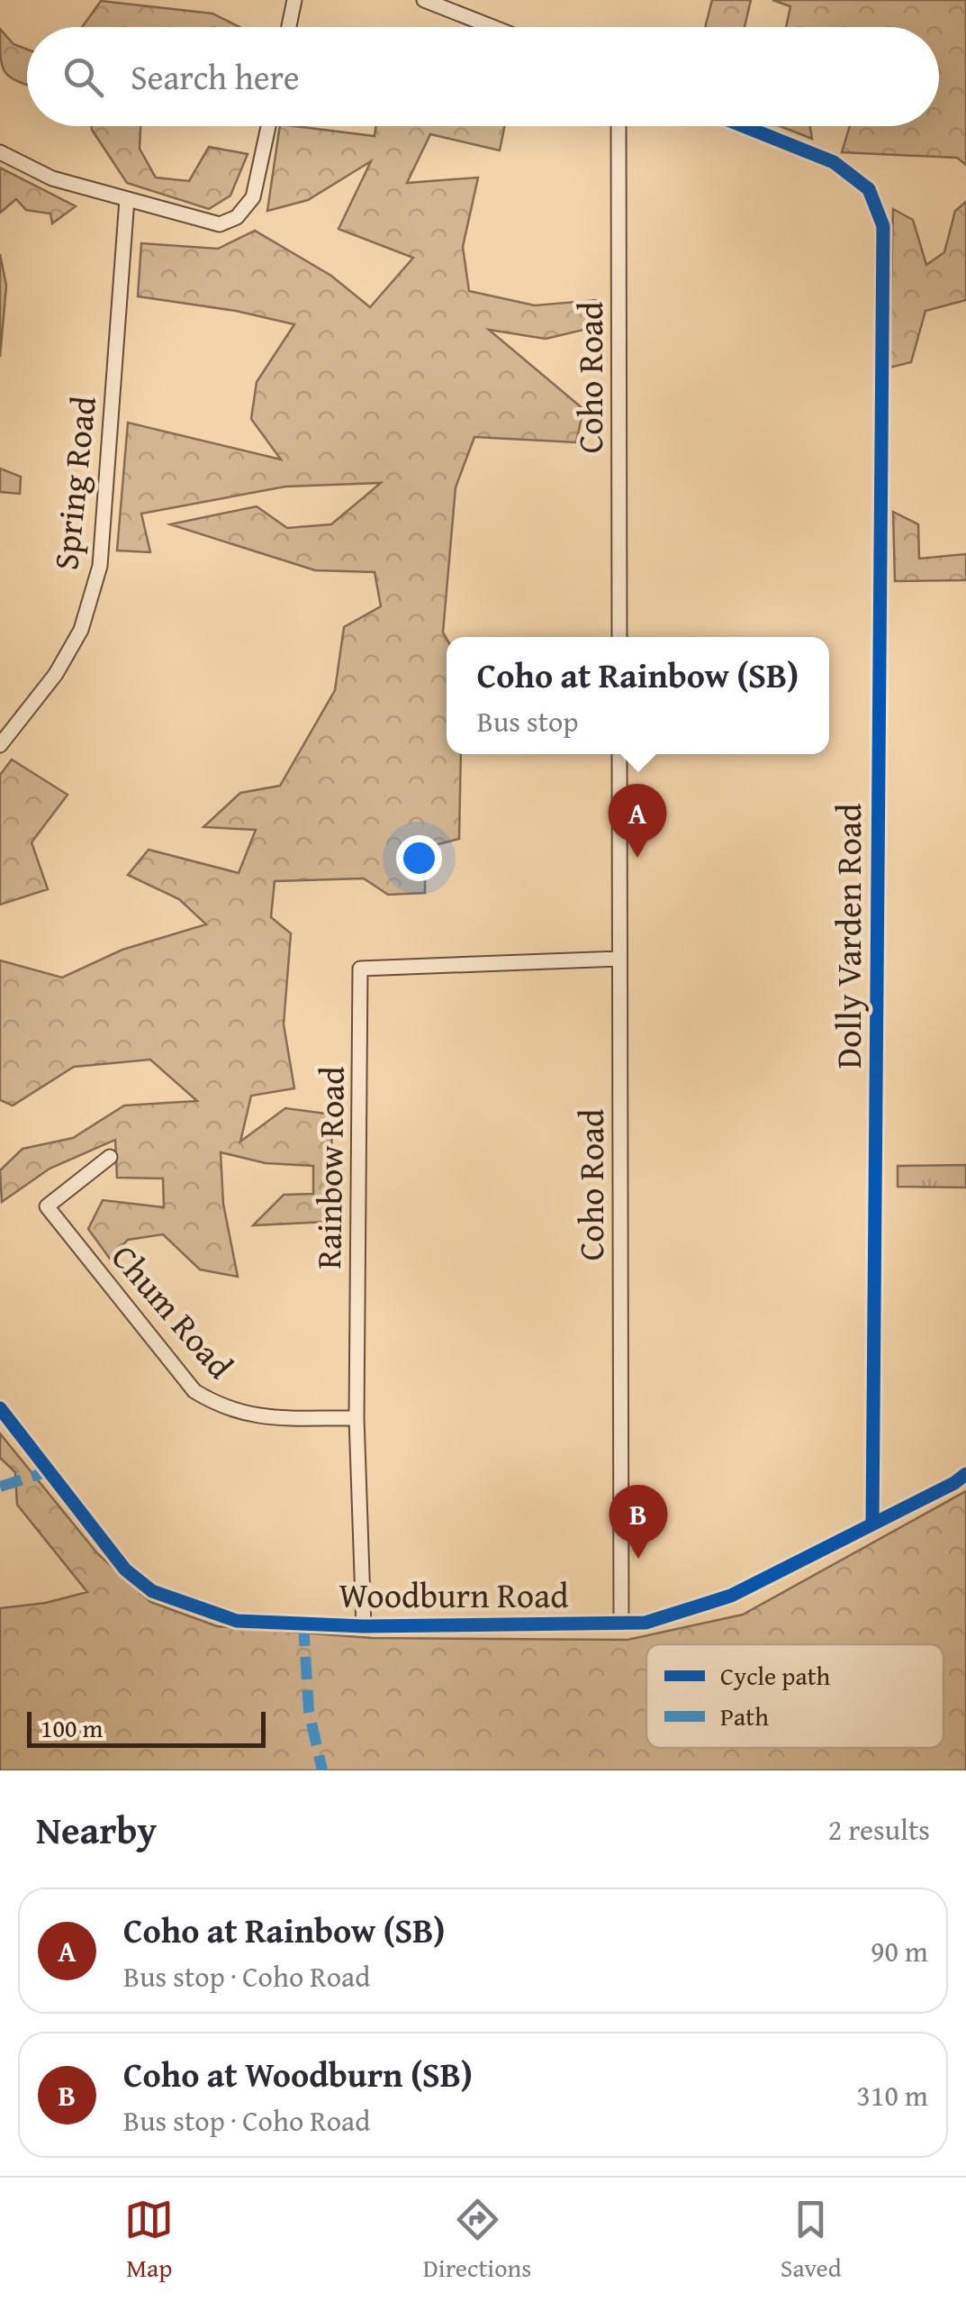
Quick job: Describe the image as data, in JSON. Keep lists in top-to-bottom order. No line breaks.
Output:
{"streets":{"street":["Coho Road","Spring Road","Dolly Varden Road","Rainbow Road","Chum Road","Woodburn Road"]},"crossings":[["Coho Road","Rainbow Road"],["Coho Road","Woodburn Road"],["Dolly Varden Road","Woodburn Road"],["Rainbow Road","Chum Road"],["Rainbow Road","Woodburn Road"]],"legend":["Cycle path","Path"],"scale_bar":"100 m","page":{"search":"Search here","popup":["Coho at Rainbow (SB)","Bus stop"],"pins":["A","B"],"scale":"100 m","heading":["Nearby","2 results"],"list":[{"mark":"A","name":"Coho at Rainbow (SB)","note":"Bus stop · Coho Road","value":"90 m"},{"mark":"B","name":"Coho at Woodburn (SB)","note":"Bus stop · Coho Road","value":"310 m"}],"nav":["Map","Directions","Saved"]}}
